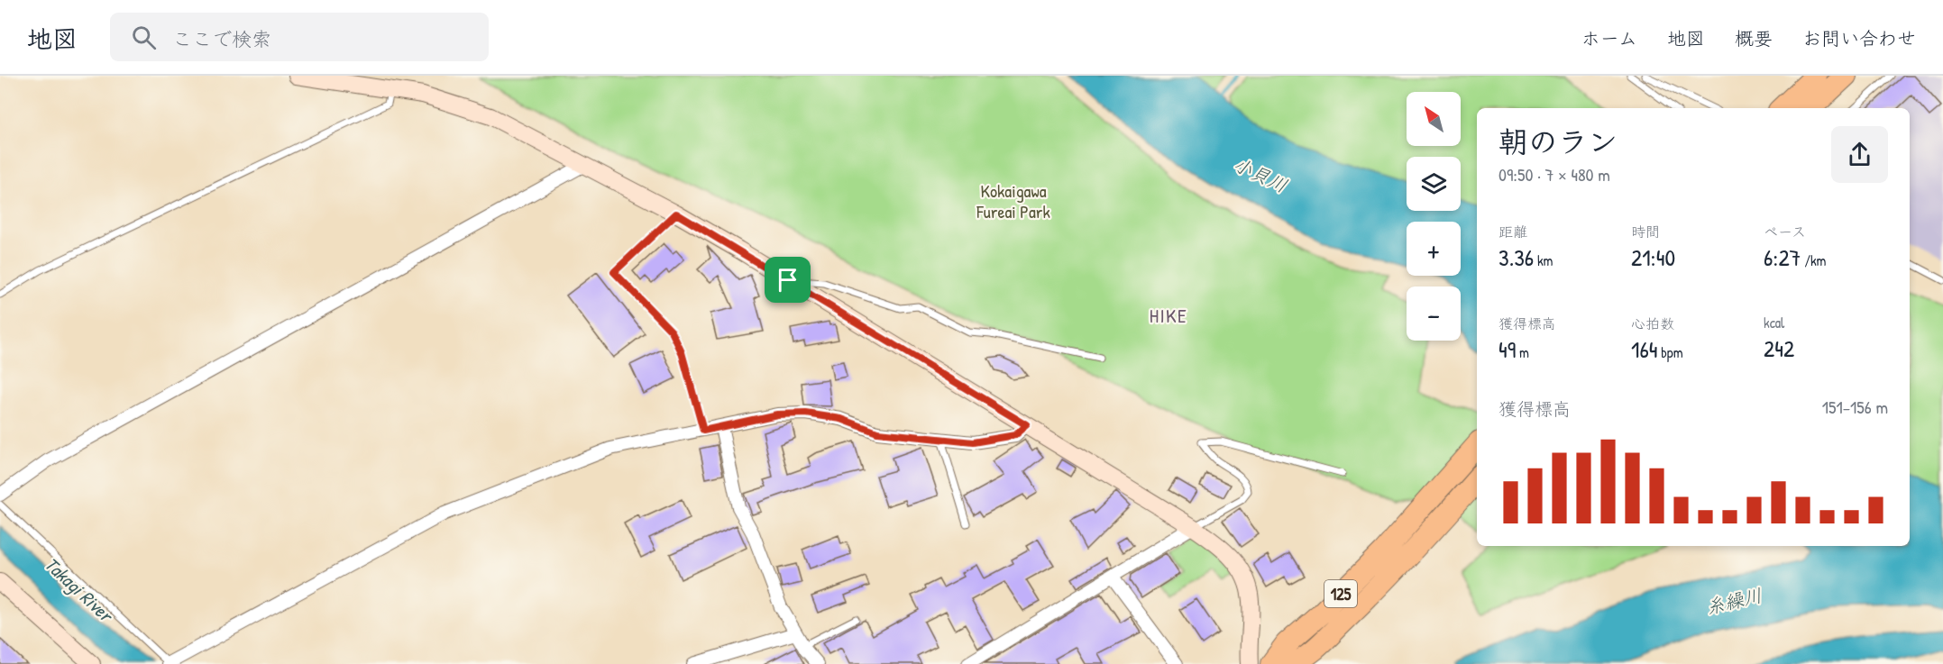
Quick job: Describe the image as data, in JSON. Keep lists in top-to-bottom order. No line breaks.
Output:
{"streets":{"highway":["125"]},"districts":["HIKE"],"water":["小貝川","Takagi River","糸繰川"],"parks":["Kokaigawa Fureai Park"],"north":"top left","page":{"header":"地図","search":"ここで検索","nav":["ホーム","地図","概要","お問い合わせ"],"map_buttons":["+","−"],"heading":["朝のラン","09:50 · 7 × 480 m"],"stats":[["距離","3.36 km"],["時間","21:40"],["ペース","6:27 /km"],["獲得標高","49 m"],["心拍数","164 bpm"],["kcal","242"]],"chart":["獲得標高","151–156 m"]}}
